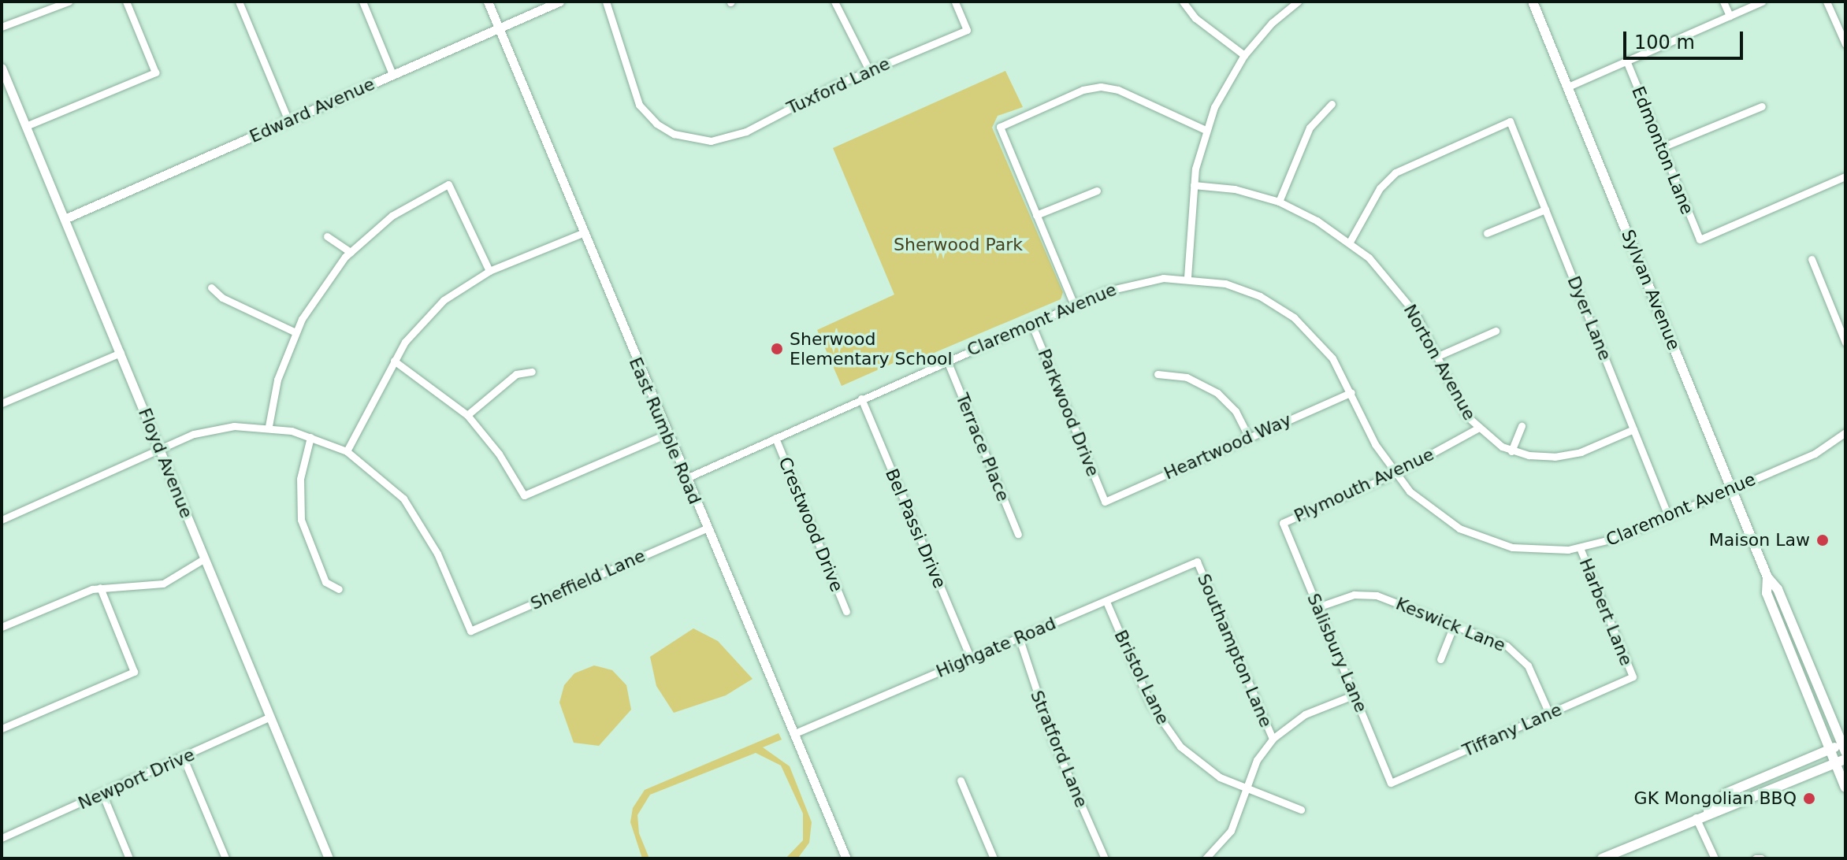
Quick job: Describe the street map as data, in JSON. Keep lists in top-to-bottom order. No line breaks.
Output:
{"streets":{"main road":["Sylvan Avenue"],"street":["Tuxford Lane","Edward Avenue","Edmonton Lane","Dyer Lane","Claremont Avenue","Norton Avenue","Parkwood Drive","East Rumble Road","Heartwood Way","Terrace Place","Floyd Avenue","Plymouth Avenue","Crestwood Drive","Bel Passi Drive","Sheffield Lane","Harbert Lane","Keswick Lane","Highgate Road","Southampton Lane","Salisbury Lane","Bristol Lane","Tiffany Lane","Stratford Lane","Newport Drive"]},"crossings":[["Edward Avenue","East Rumble Road"],["Edward Avenue","Floyd Avenue"],["Sylvan Avenue","Claremont Avenue"],["Dyer Lane","Claremont Avenue"],["Dyer Lane","Norton Avenue"],["Claremont Avenue","Parkwood Drive"],["Claremont Avenue","East Rumble Road"],["Claremont Avenue","Heartwood Way"],["Claremont Avenue","Terrace Place"],["Claremont Avenue","Plymouth Avenue"],["Claremont Avenue","Crestwood Drive"],["Claremont Avenue","Bel Passi Drive"],["Claremont Avenue","Harbert Lane"],["Norton Avenue","Plymouth Avenue"],["Parkwood Drive","Heartwood Way"],["East Rumble Road","Sheffield Lane"],["East Rumble Road","Highgate Road"],["Floyd Avenue","Newport Drive"],["Plymouth Avenue","Salisbury Lane"],["Bel Passi Drive","Highgate Road"],["Harbert Lane","Tiffany Lane"],["Keswick Lane","Salisbury Lane"],["Keswick Lane","Tiffany Lane"],["Highgate Road","Southampton Lane"],["Highgate Road","Bristol Lane"],["Highgate Road","Stratford Lane"],["Salisbury Lane","Tiffany Lane"]],"parks":["Sherwood Park"],"places":["Sherwood Elementary School","Maison Law","GK Mongolian BBQ"],"scale_bar":"100 m"}
